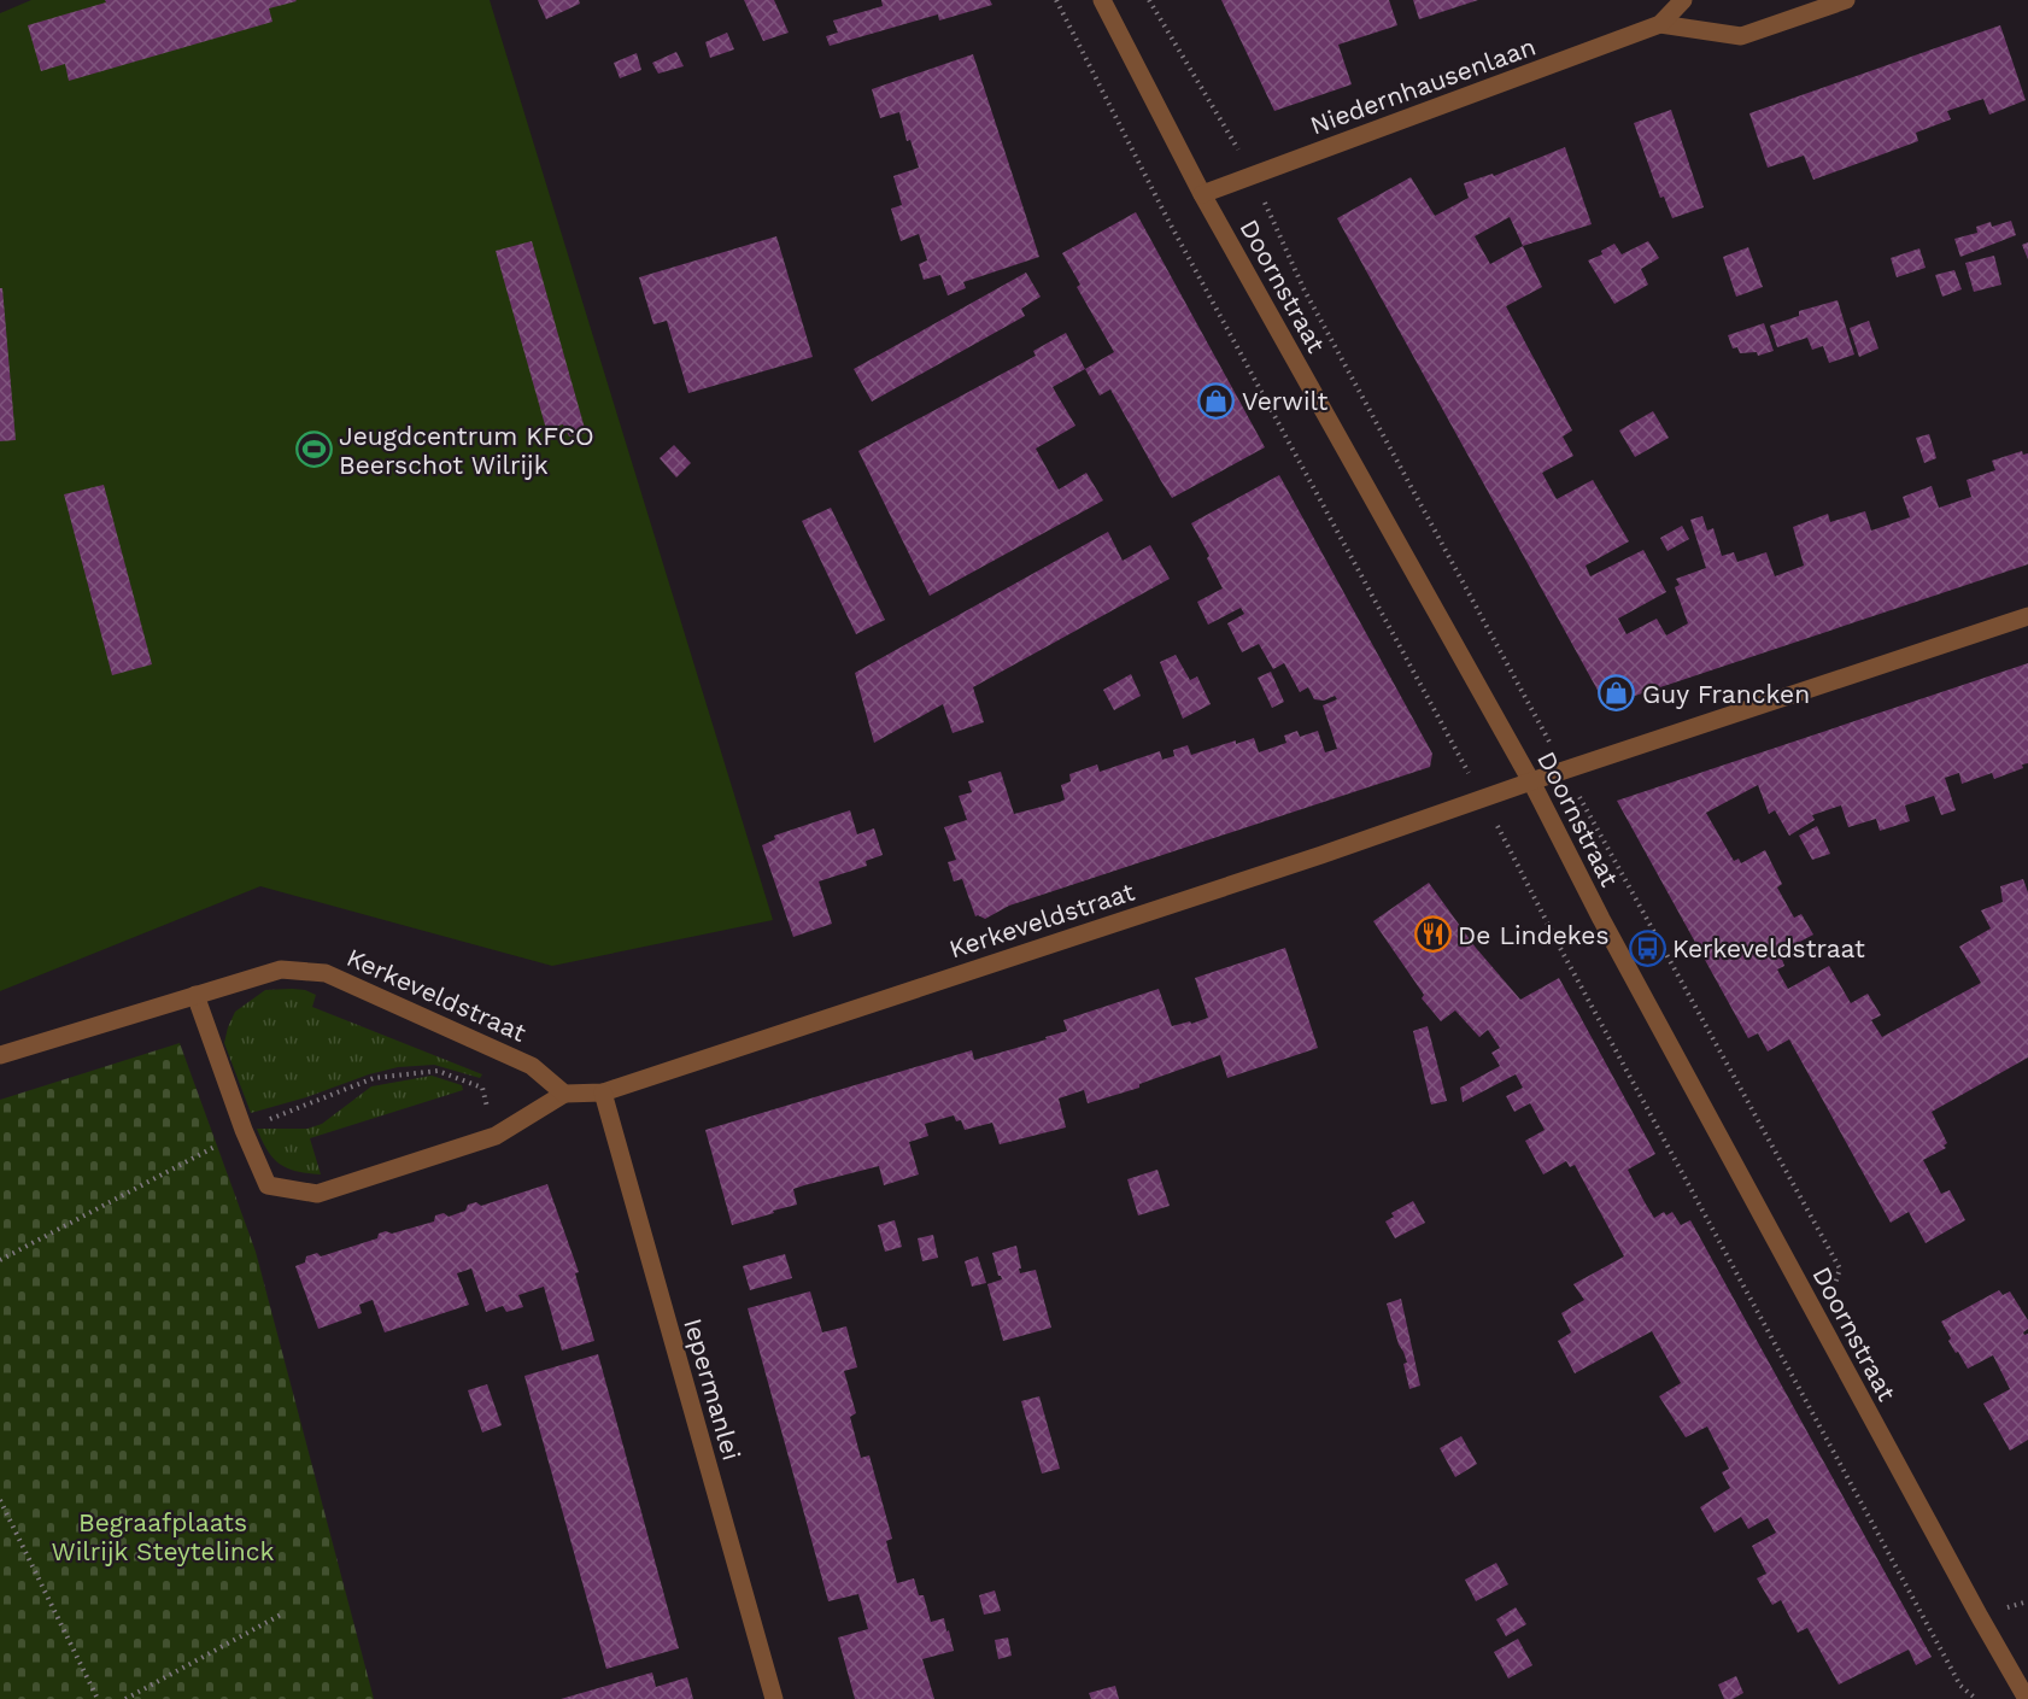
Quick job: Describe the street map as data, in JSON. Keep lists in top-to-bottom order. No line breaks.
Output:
{"streets":{"street":["Niedernhausenlaan","Doornstraat","Kerkeveldstraat","Iepermanlei"]},"crossings":[["Niedernhausenlaan","Doornstraat"],["Doornstraat","Kerkeveldstraat"],["Kerkeveldstraat","Iepermanlei"]],"parks":["Begraafplaats Wilrijk Steytelinck"],"places":{"shop":["Verwilt","Guy Francken"],"sports":["Jeugdcentrum KFCO Beerschot Wilrijk"],"restaurant":["De Lindekes"],"bus stop":["Kerkeveldstraat"]}}
